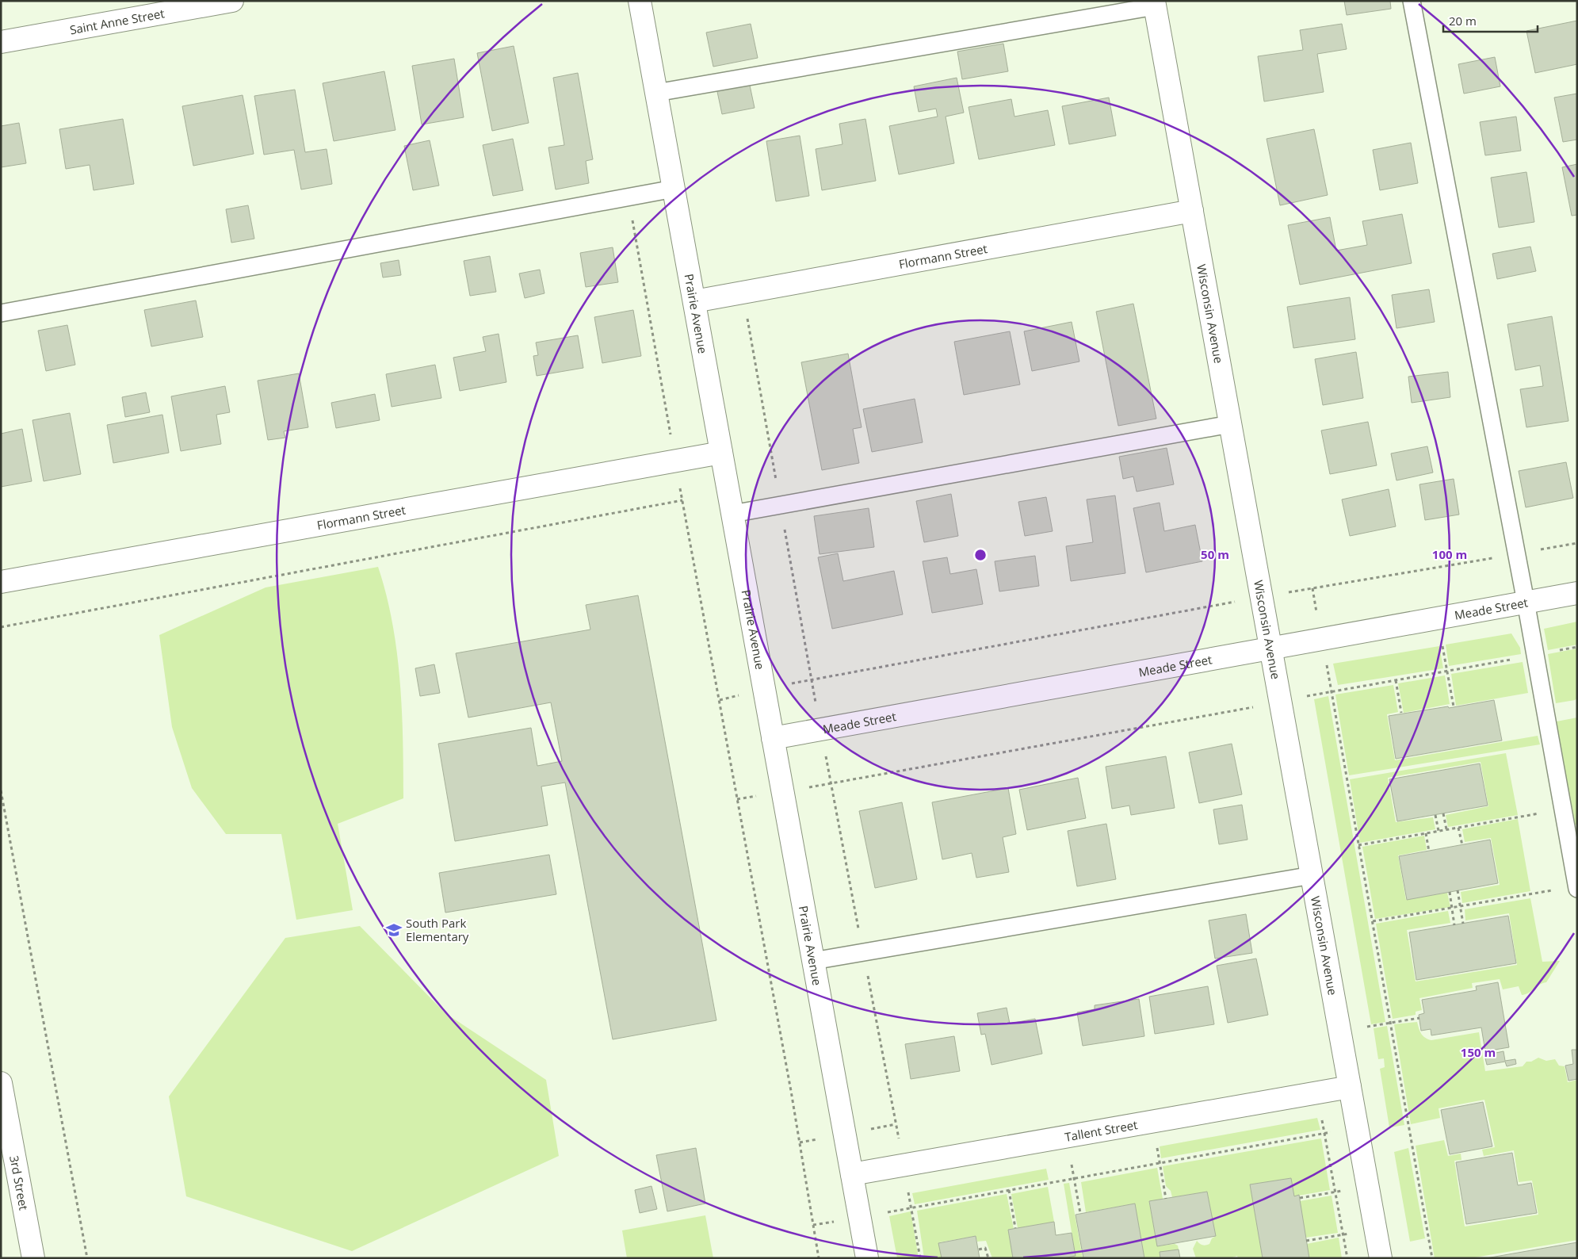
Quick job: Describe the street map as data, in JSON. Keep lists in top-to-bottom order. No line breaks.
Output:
{"streets":{"street":["Saint Anne Street","Flormann Street","Prairie Avenue","Wisconsin Avenue","Meade Street","Tallent Street","3rd Street"]},"crossings":[["Flormann Street","Prairie Avenue"],["Flormann Street","Wisconsin Avenue"],["Prairie Avenue","Meade Street"],["Prairie Avenue","Tallent Street"],["Wisconsin Avenue","Meade Street"],["Wisconsin Avenue","Tallent Street"]],"places":{"school or university":["South Park Elementary"]},"scale_bar":"20 m","rings":["50 m","100 m","150 m"]}
